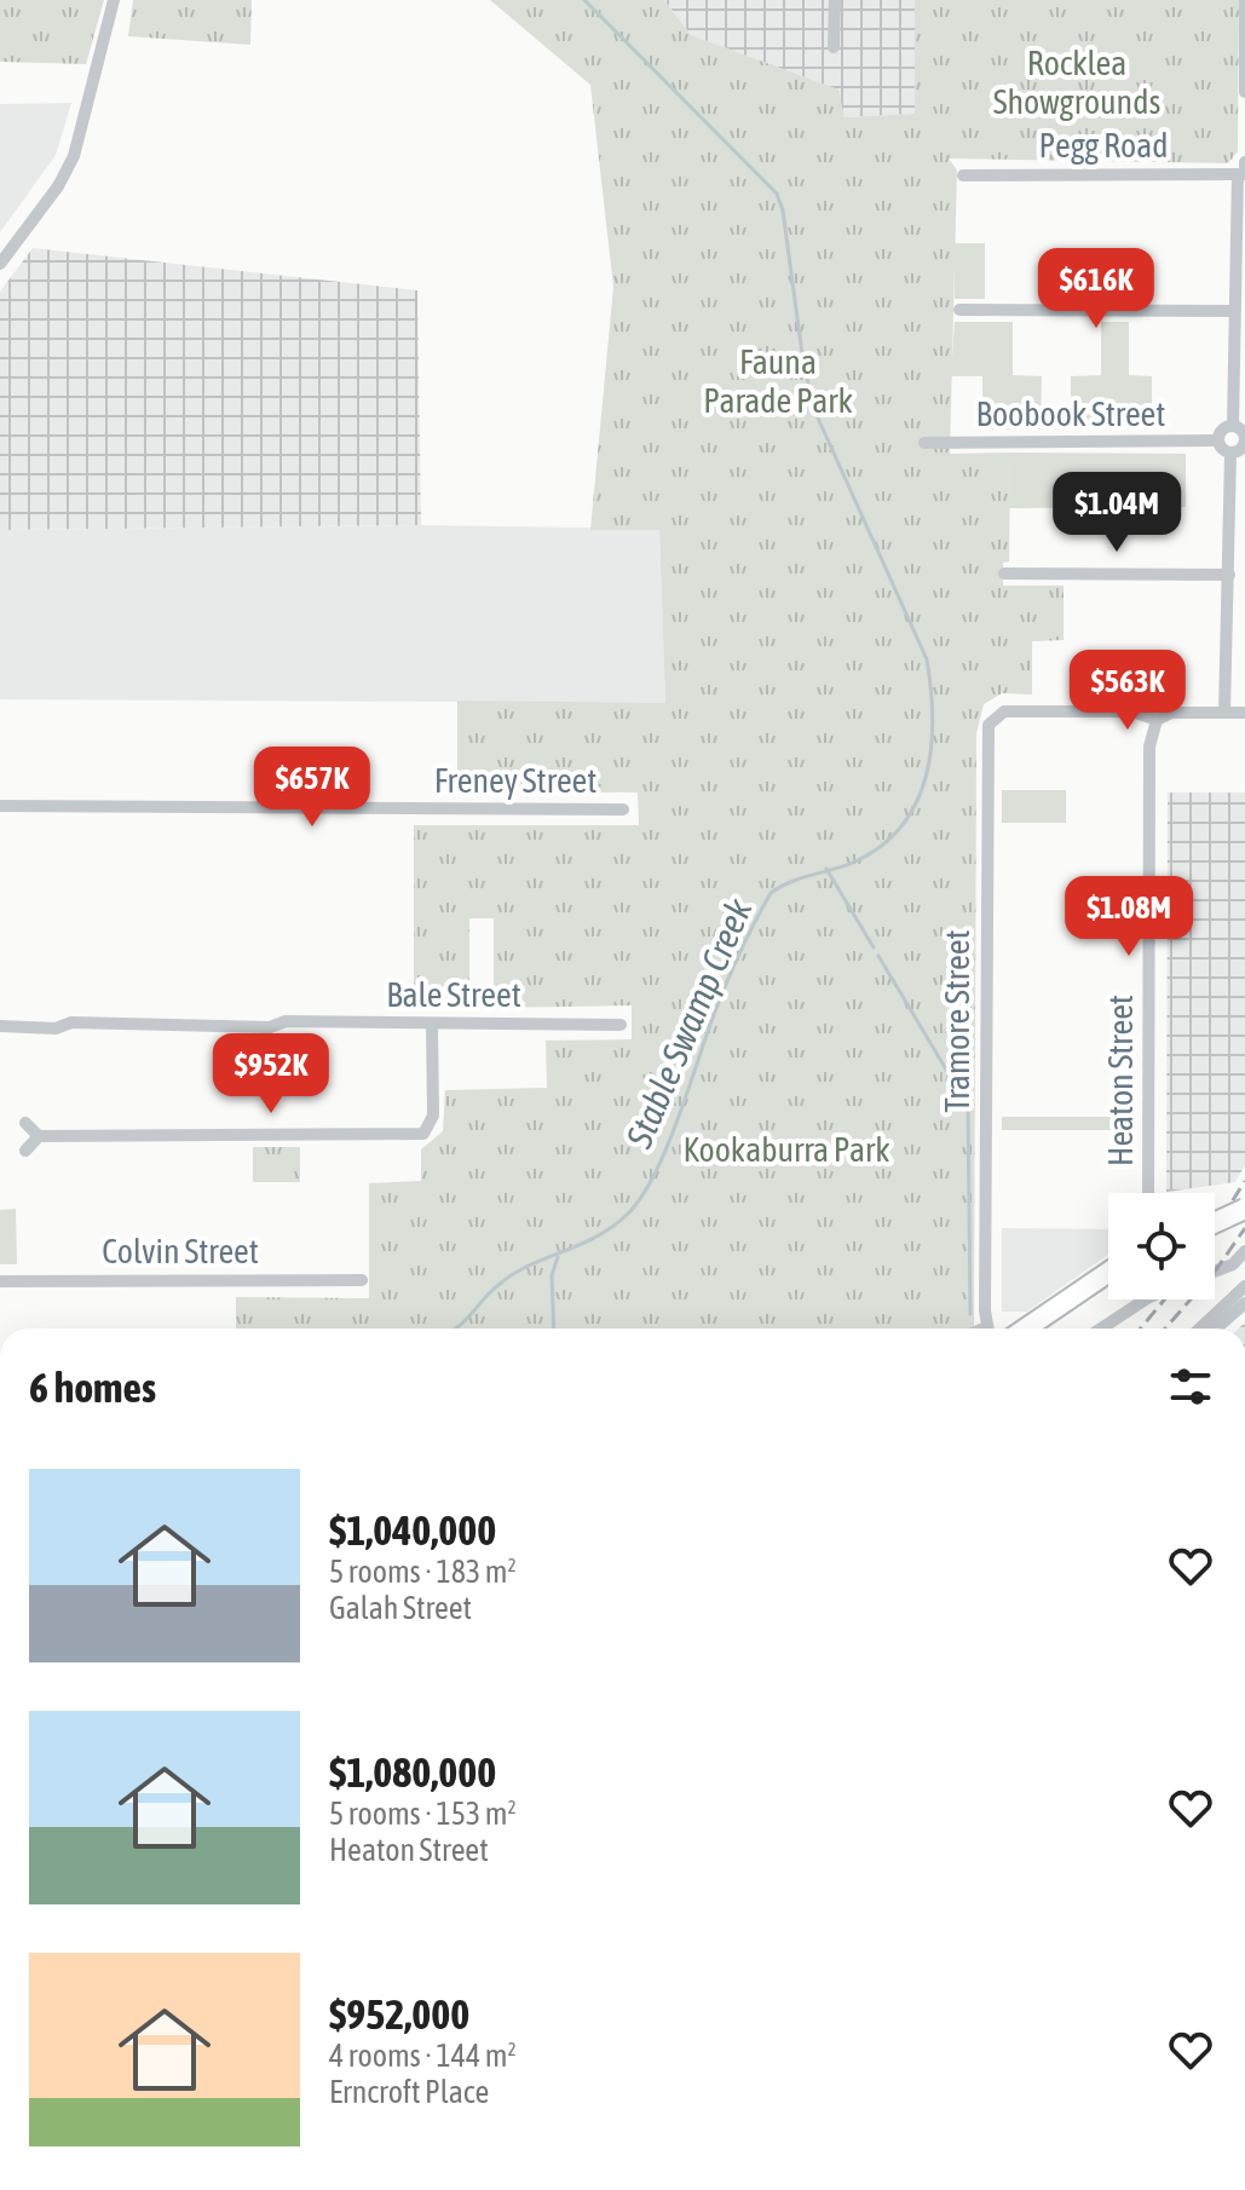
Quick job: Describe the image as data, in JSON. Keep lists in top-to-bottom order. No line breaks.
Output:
{"streets":{"street":["Pegg Road","Boobook Street","Freney Street","Bale Street","Tramore Street","Heaton Street","Colvin Street"]},"crossings":[["Tramore Street","Heaton Street"]],"water":["Stable Swamp Creek"],"parks":["Rocklea Showgrounds","Fauna Parade Park","Kookaburra Park"],"page":{"price":["$616K","$1.04M","$563K","$657K","$1.08M","$952K"],"heading":"6 homes","list":[{"name":"$1,040,000","note":"5 rooms · 183 m² · Galah Street"},{"name":"$1,080,000","note":"5 rooms · 153 m² · Heaton Street"},{"name":"$952,000","note":"4 rooms · 144 m² · Erncroft Place"}]}}
